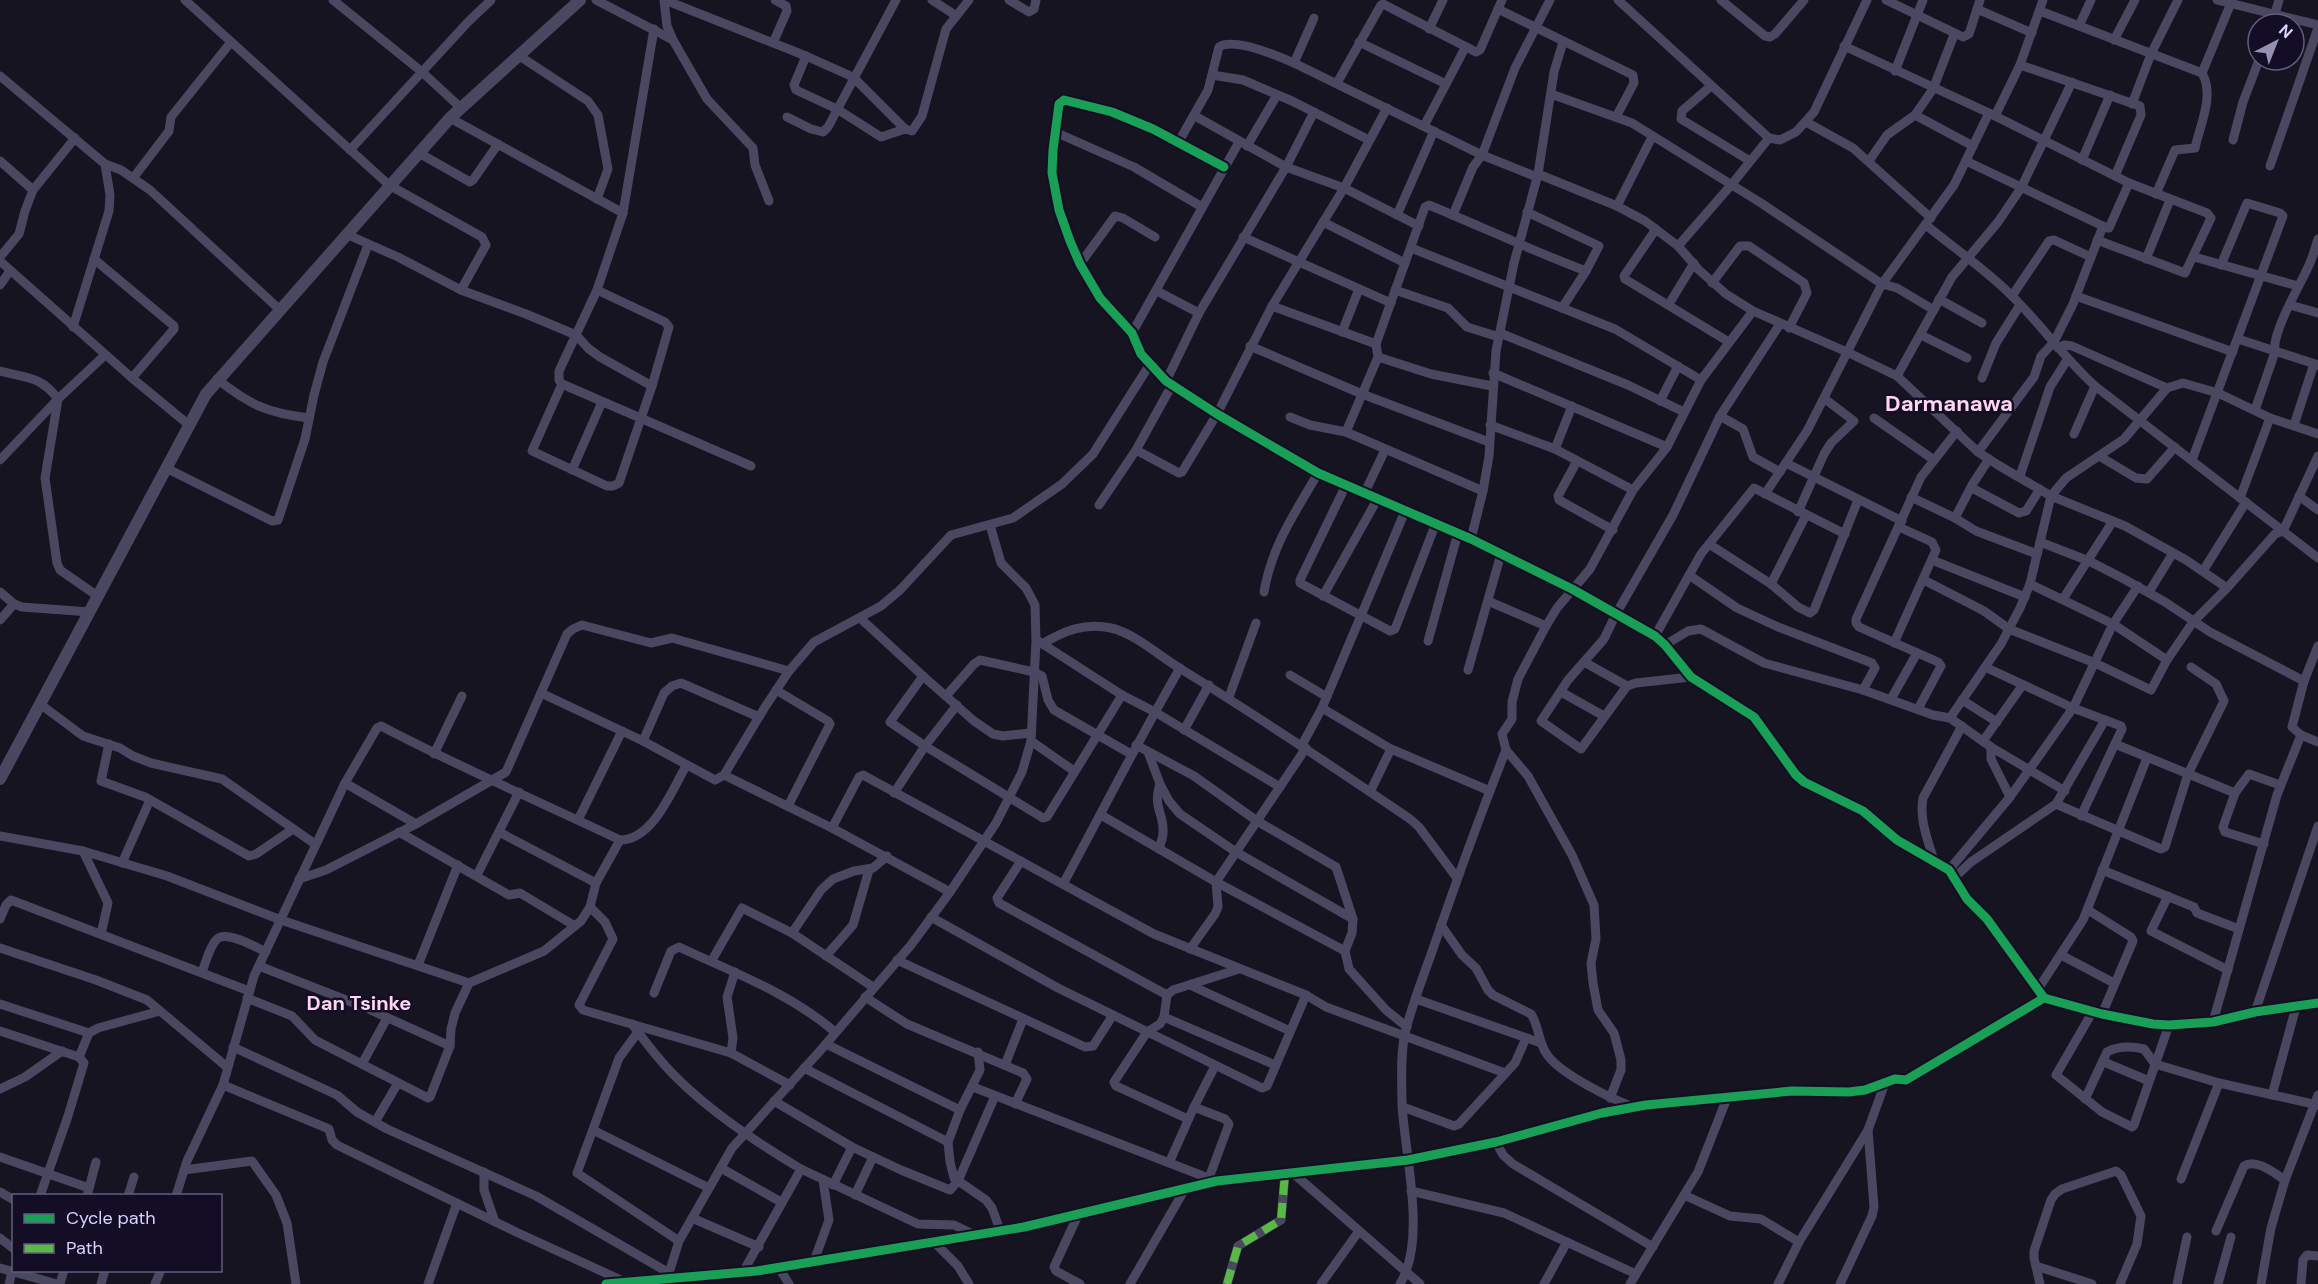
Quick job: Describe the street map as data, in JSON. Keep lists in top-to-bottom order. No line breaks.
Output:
{"districts":["Darmanawa","Dan Tsinke"],"legend":["Cycle path","Path"],"north":"top right"}
